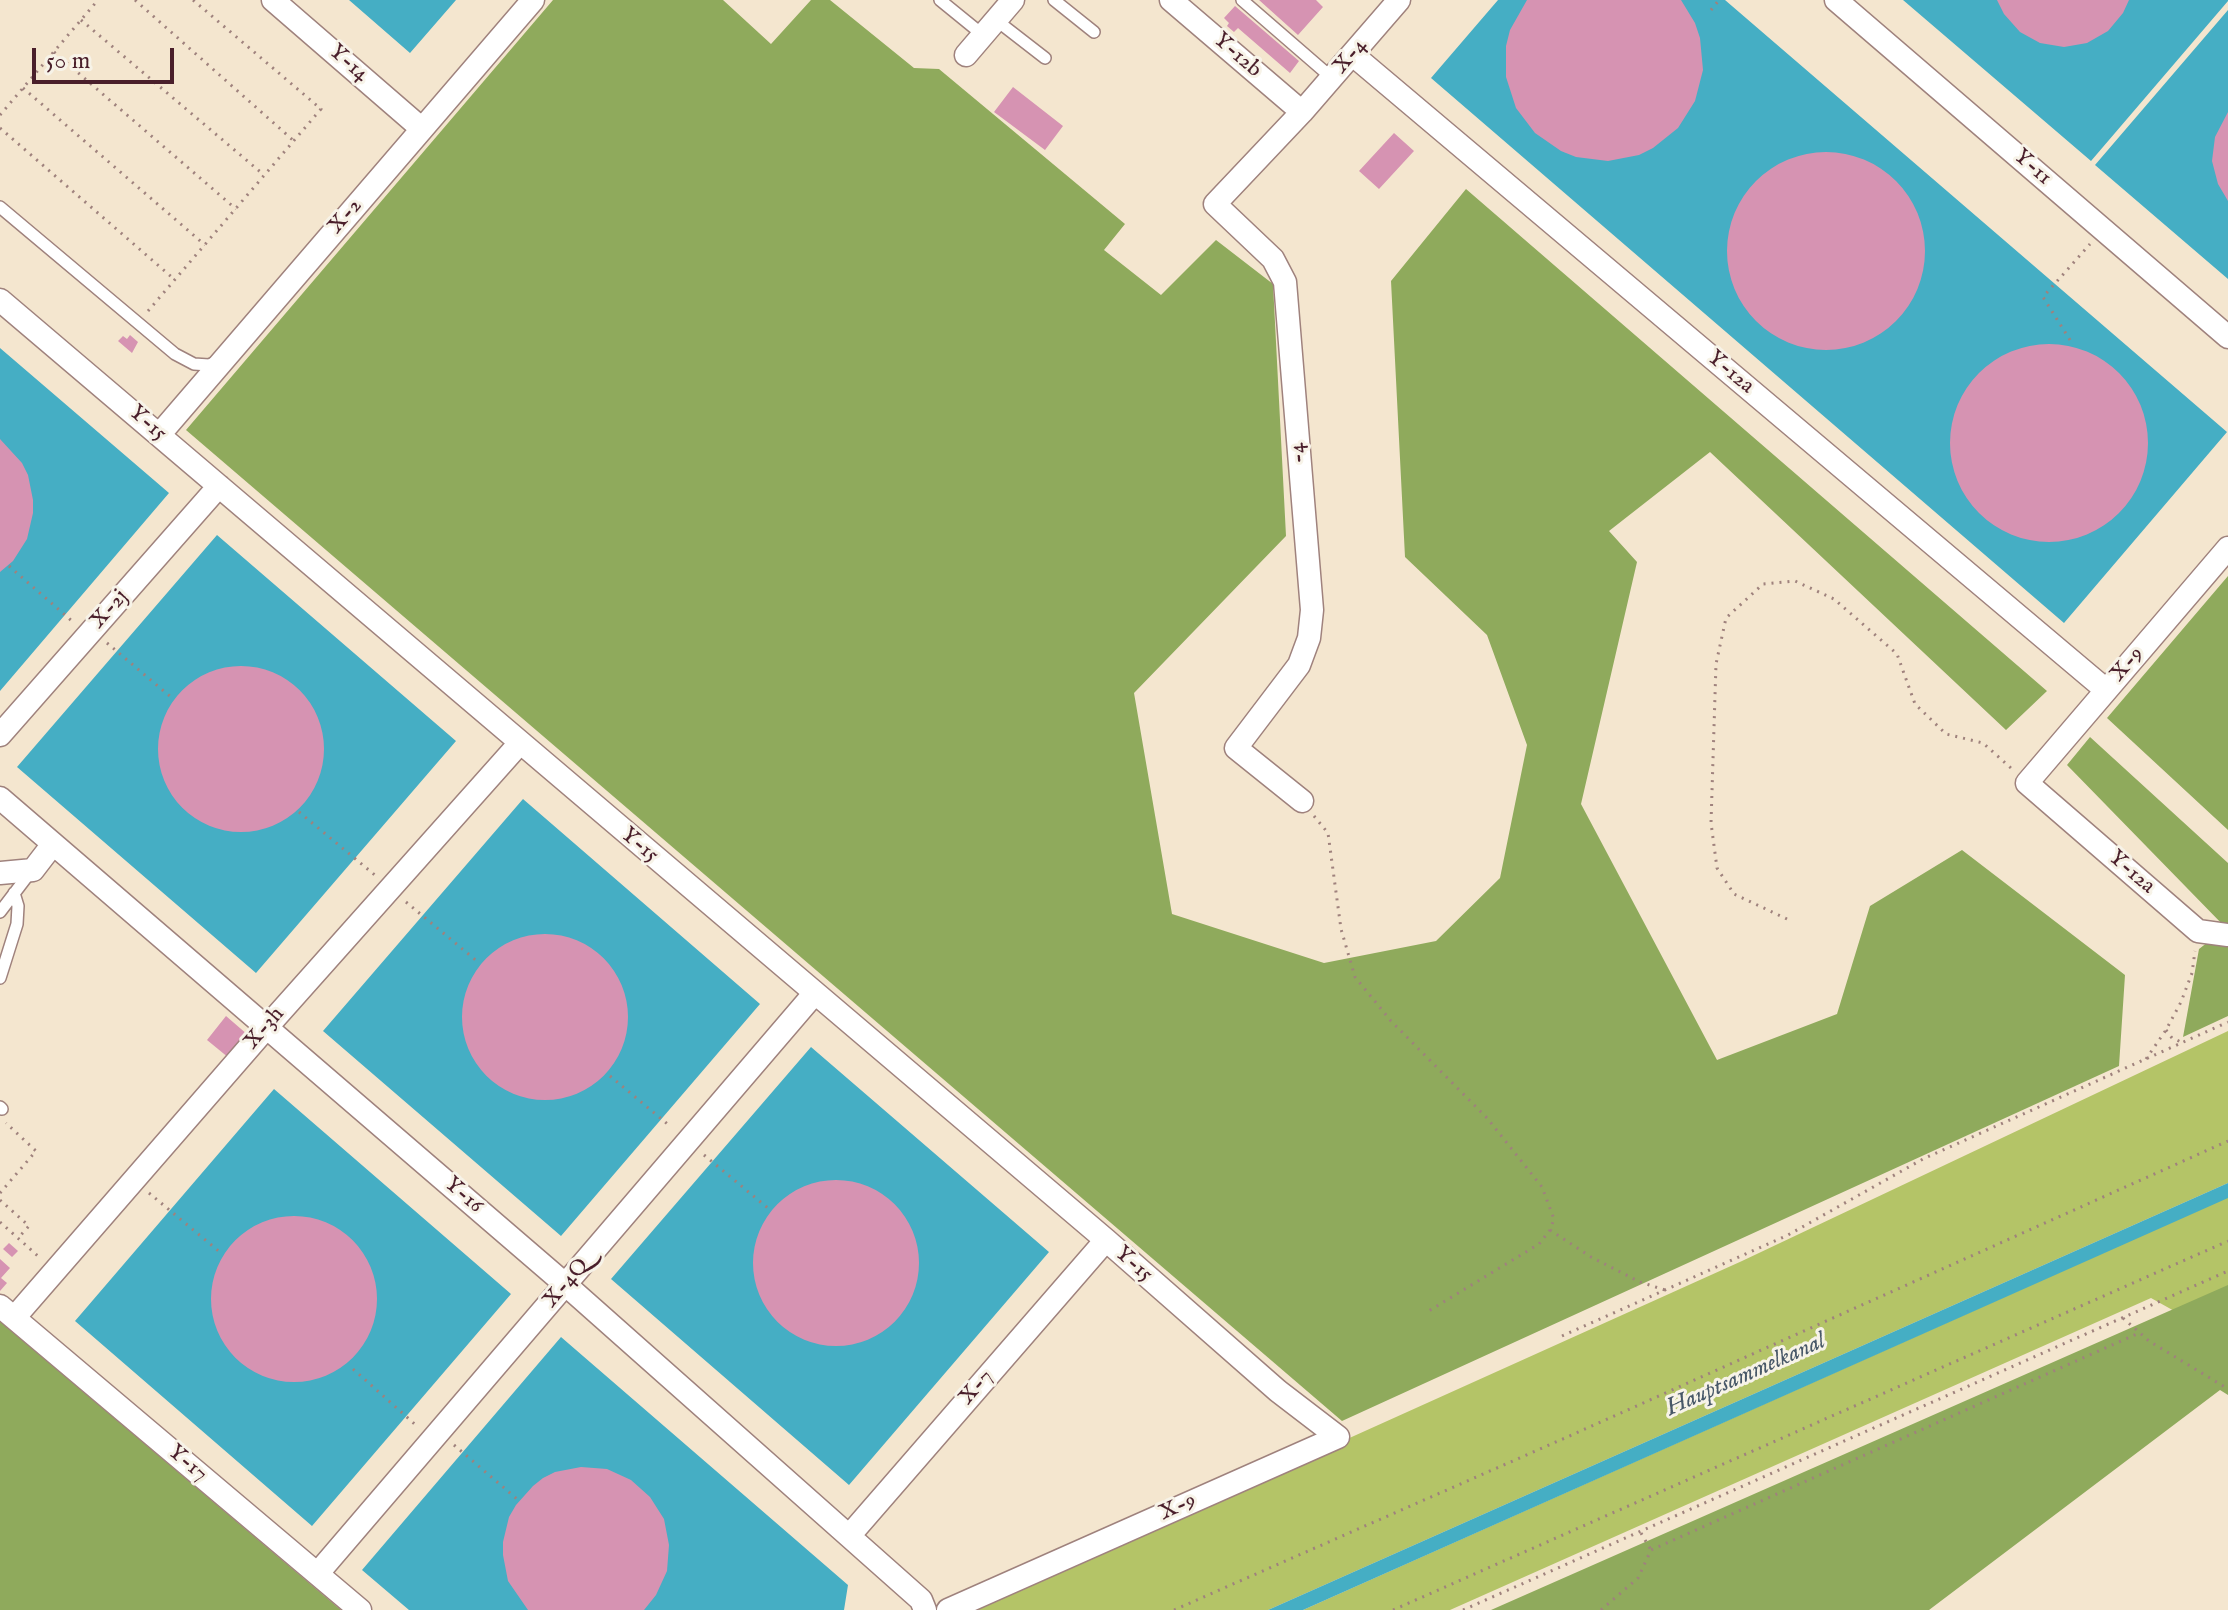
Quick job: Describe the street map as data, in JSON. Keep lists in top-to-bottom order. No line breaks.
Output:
{"streets":{"street":["Y-12b","X-4","Y-14","Y-11","X-2","Y-12a","Y-15","-4","X-2j","X-9","X-3h","Y-16","X-4Q","X-7","Y-17"]},"crossings":[["Y-12b","X-4"],["Y-12b","-4"],["X-4","Y-12a"],["X-4","-4"],["Y-14","X-2"],["X-2","Y-15"],["Y-12a","X-9"],["Y-15","X-2j"],["Y-15","X-9"],["Y-15","X-3h"],["Y-15","X-4Q"],["Y-15","X-7"],["X-3h","Y-16"],["X-3h","Y-17"],["Y-16","X-4Q"],["Y-16","X-7"],["X-4Q","Y-17"]],"water":["Hauptsammelkanal"],"scale_bar":"50 m"}
